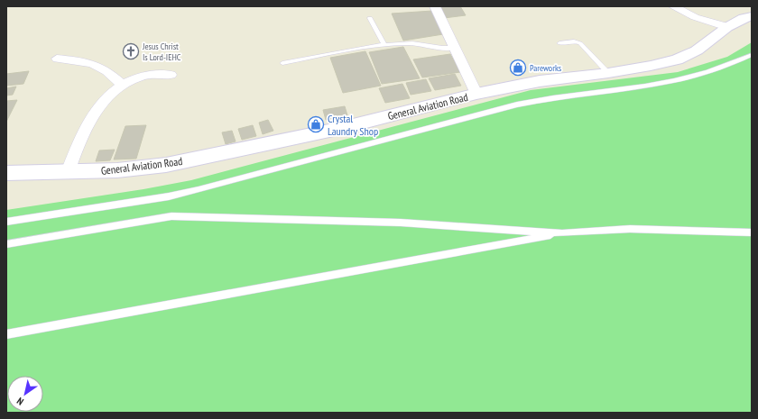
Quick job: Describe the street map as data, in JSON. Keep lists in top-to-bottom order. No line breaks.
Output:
{"streets":{"main road":["General Aviation Road"]},"places":{"church":["Jesus Christ Is Lord-IEHC"],"shop":["Pareworks","Crystal Laundry Shop"]},"north":"bottom left"}
